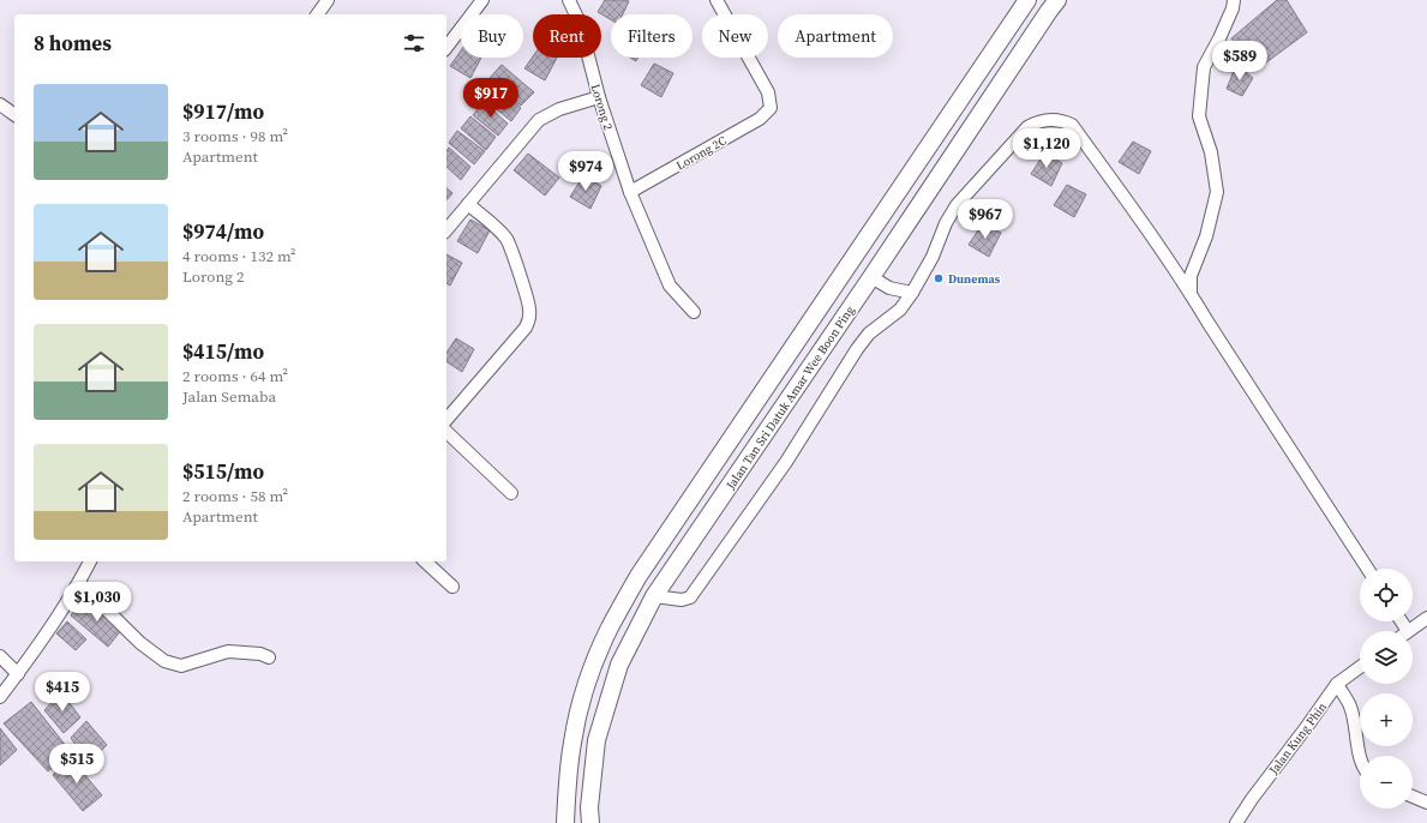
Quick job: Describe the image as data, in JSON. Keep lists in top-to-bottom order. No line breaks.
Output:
{"streets":{"main road":["Jalan Tan Sri Datuk Amar Wee Boon Ping"],"street":["Lorong 2","Lorong 2C","Jalan Kung Phin"]},"crossings":[["Lorong 2","Lorong 2C"]],"places":["Dunemas"],"page":{"chip":["Buy","Rent","Filters","New","Apartment"],"heading":"8 homes","price":["$589","$917","$1,120","$974","$967","$1,030","$415","$515"],"list":[{"name":"$917/mo","note":"3 rooms · 98 m² · Apartment"},{"name":"$974/mo","note":"4 rooms · 132 m² · Lorong 2"},{"name":"$415/mo","note":"2 rooms · 64 m² · Jalan Semaba"},{"name":"$515/mo","note":"2 rooms · 58 m² · Apartment"}],"map_buttons":["+","−"]}}
